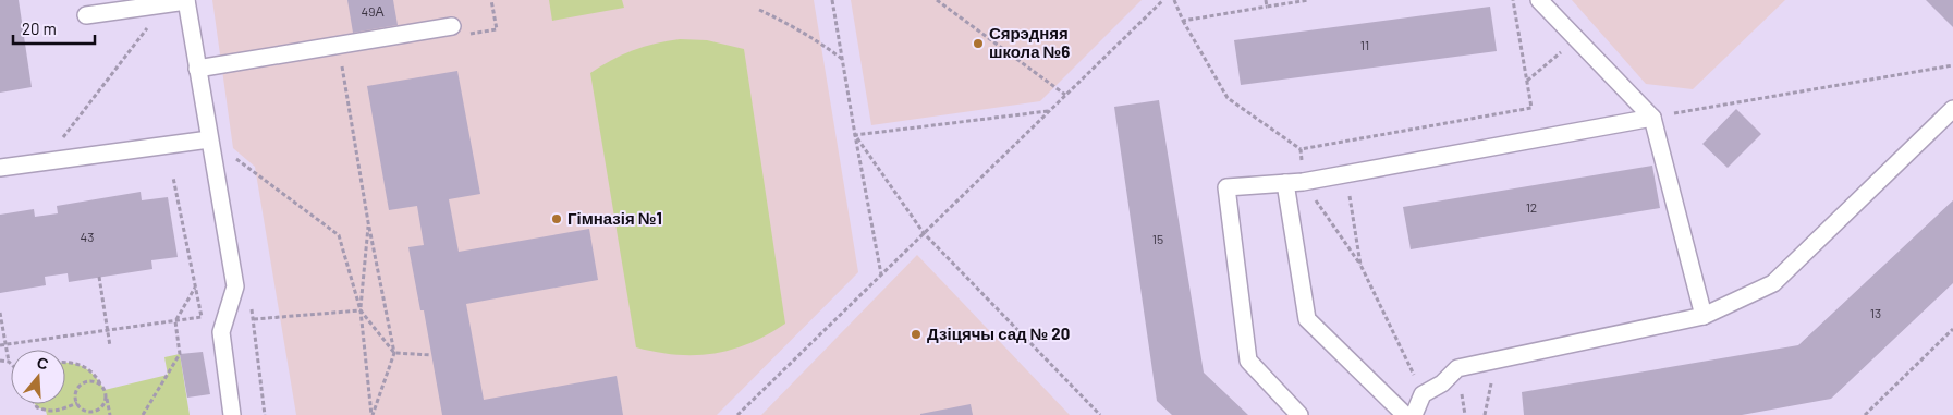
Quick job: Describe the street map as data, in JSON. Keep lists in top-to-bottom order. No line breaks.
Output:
{"places":["Сярэдняя школа №6","Гімназія №1","Дзіцячы сад № 20"],"house_numbers":["49А","11","12","43","15","13"],"scale_bar":"20 m","north":"top"}
